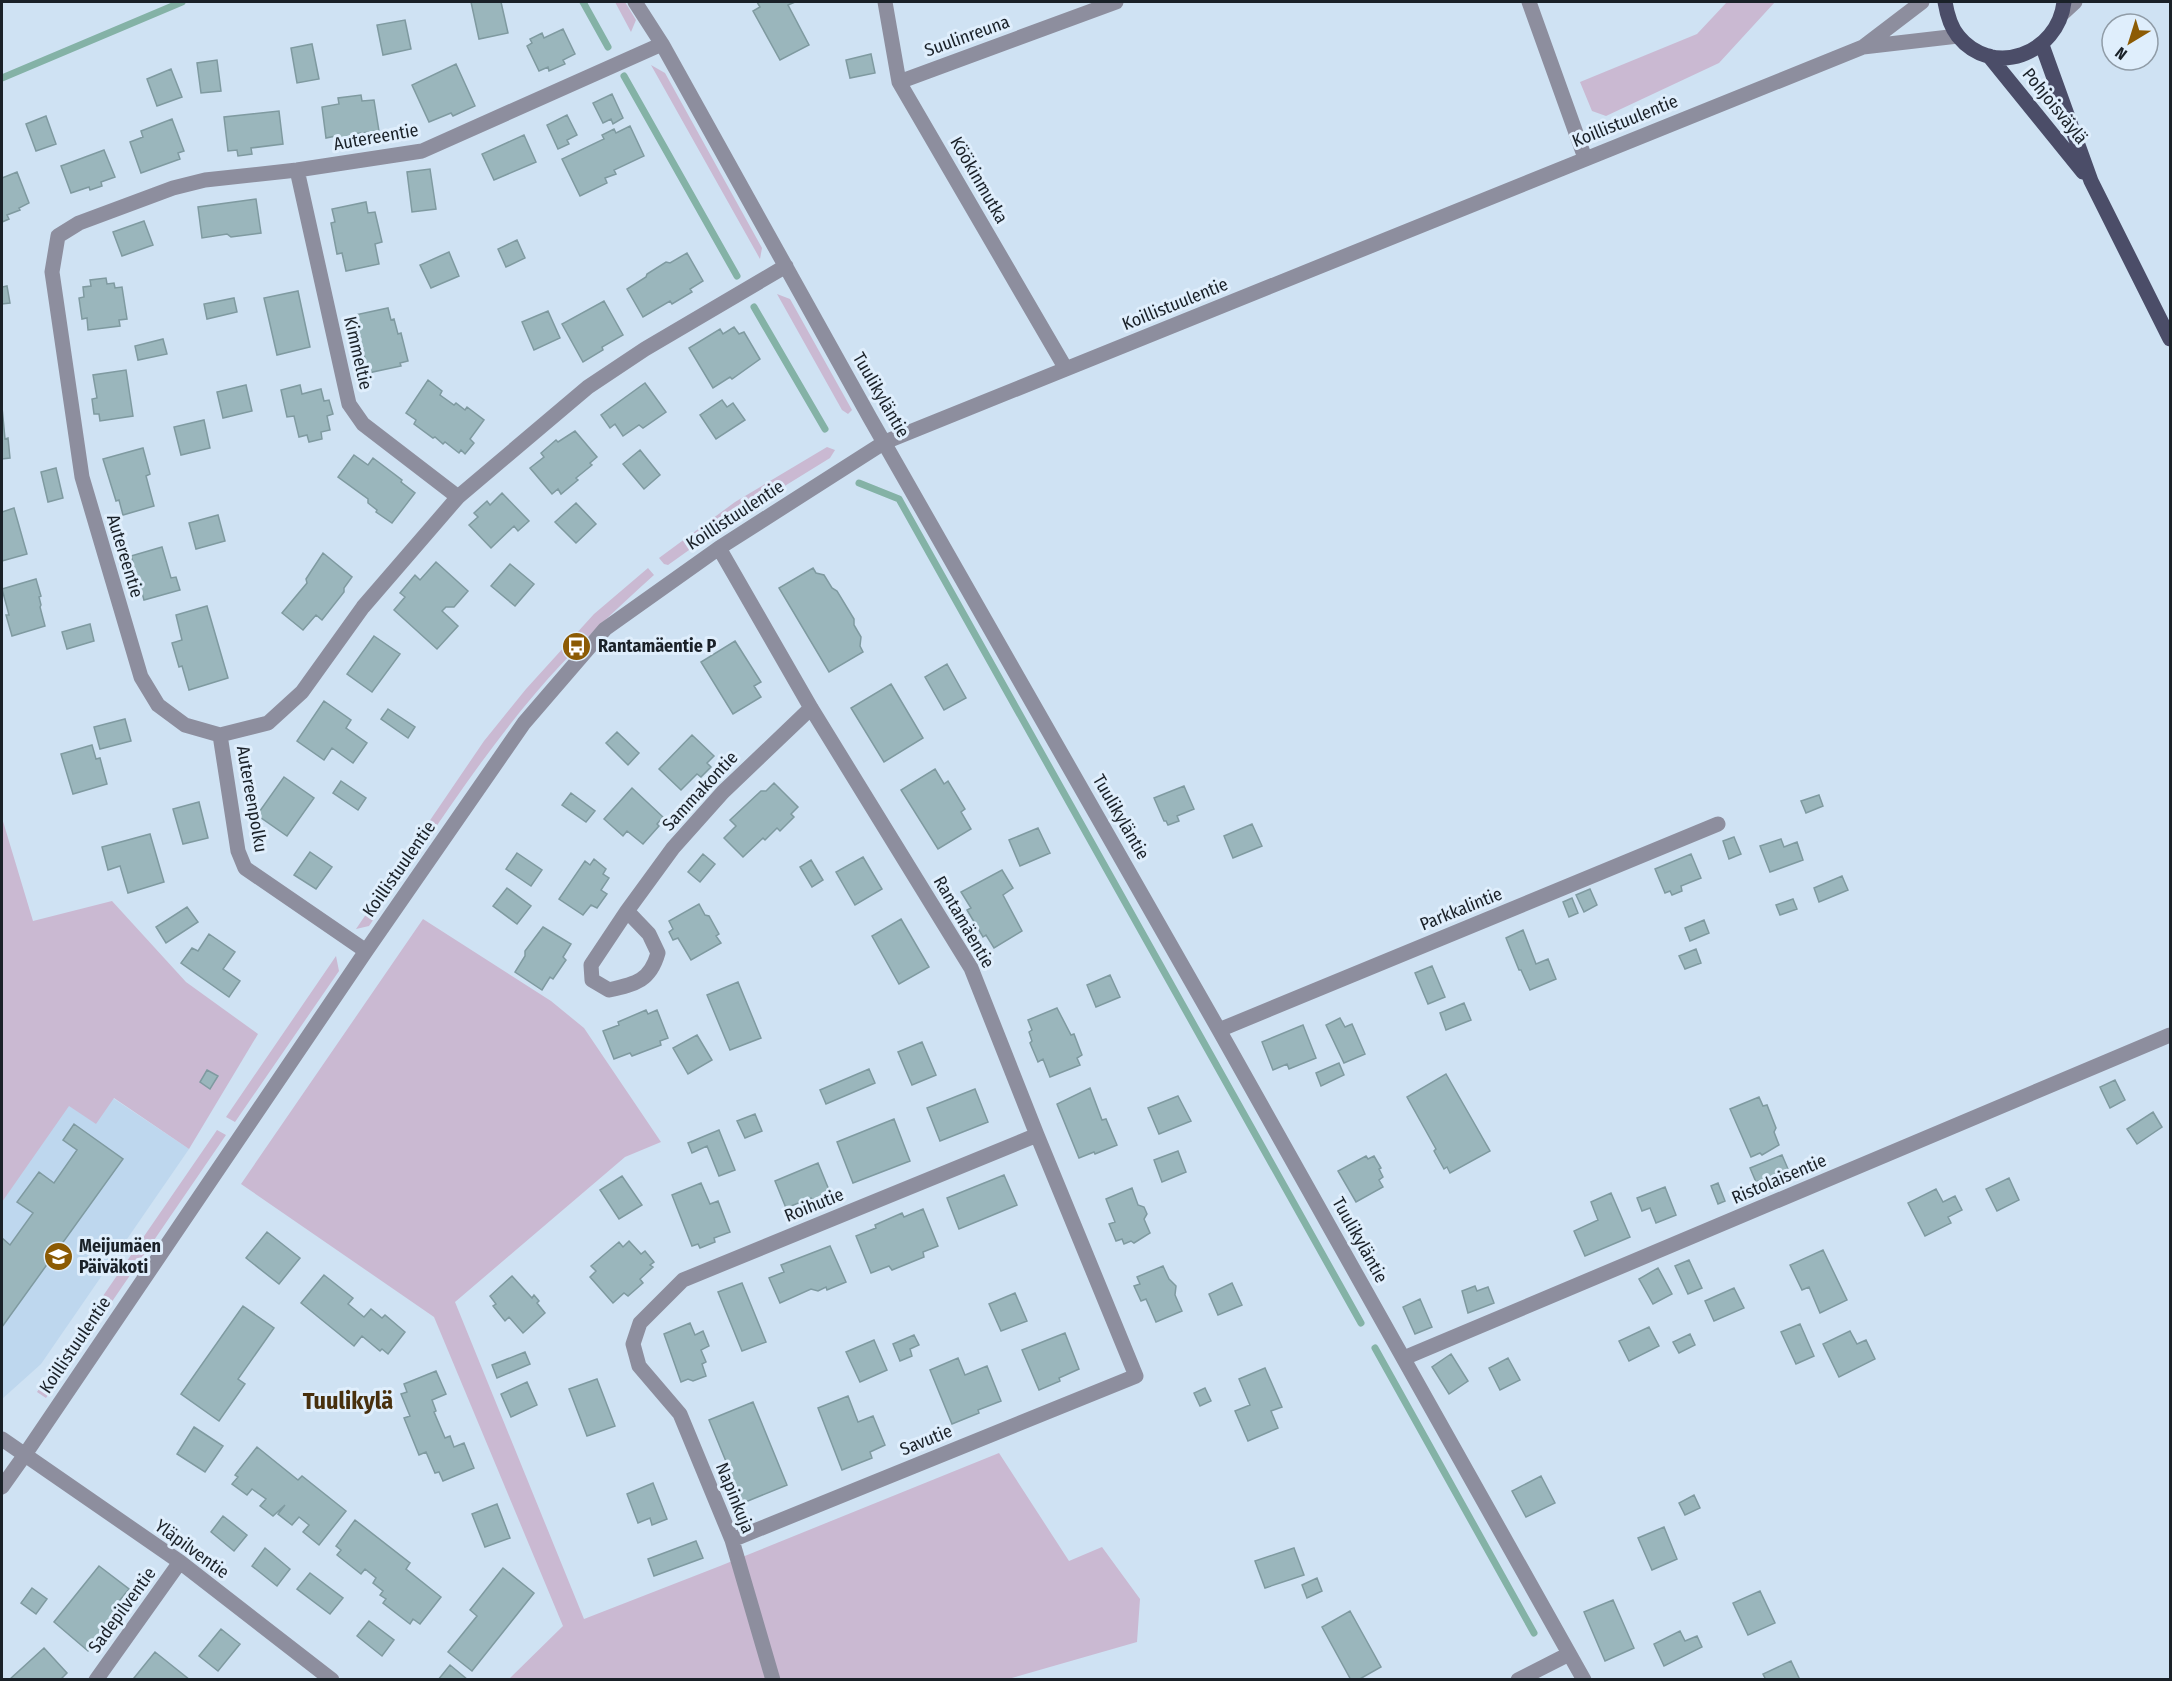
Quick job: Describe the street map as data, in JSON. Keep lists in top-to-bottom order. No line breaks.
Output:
{"streets":{"main road":["Pohjoisväylä"],"street":["Suulinreuna","Koillistuulentie","Autereentie","Köökinmutka","Kimmeltie","Tuulikyläntie","Sammakontie","Autereenpolku","Parkkalintie","Rantamäentie","Ristolaisentie","Roihutie","Savutie","Napinkuja","Yläpilventie","Sadepilventie"]},"crossings":[["Suulinreuna","Köökinmutka"],["Koillistuulentie","Köökinmutka"],["Koillistuulentie","Tuulikyläntie"],["Koillistuulentie","Autereenpolku"],["Koillistuulentie","Rantamäentie"],["Koillistuulentie","Yläpilventie"],["Autereentie","Kimmeltie"],["Autereentie","Tuulikyläntie"],["Autereentie","Autereenpolku"],["Tuulikyläntie","Parkkalintie"],["Tuulikyläntie","Ristolaisentie"],["Sammakontie","Rantamäentie"],["Rantamäentie","Roihutie"],["Rantamäentie","Savutie"],["Roihutie","Napinkuja"],["Savutie","Napinkuja"],["Yläpilventie","Sadepilventie"]],"districts":["Tuulikylä"],"places":{"bus stop":["Rantamäentie P"],"school or university":["Meijumäen Päiväkoti"]},"north":"bottom left"}
